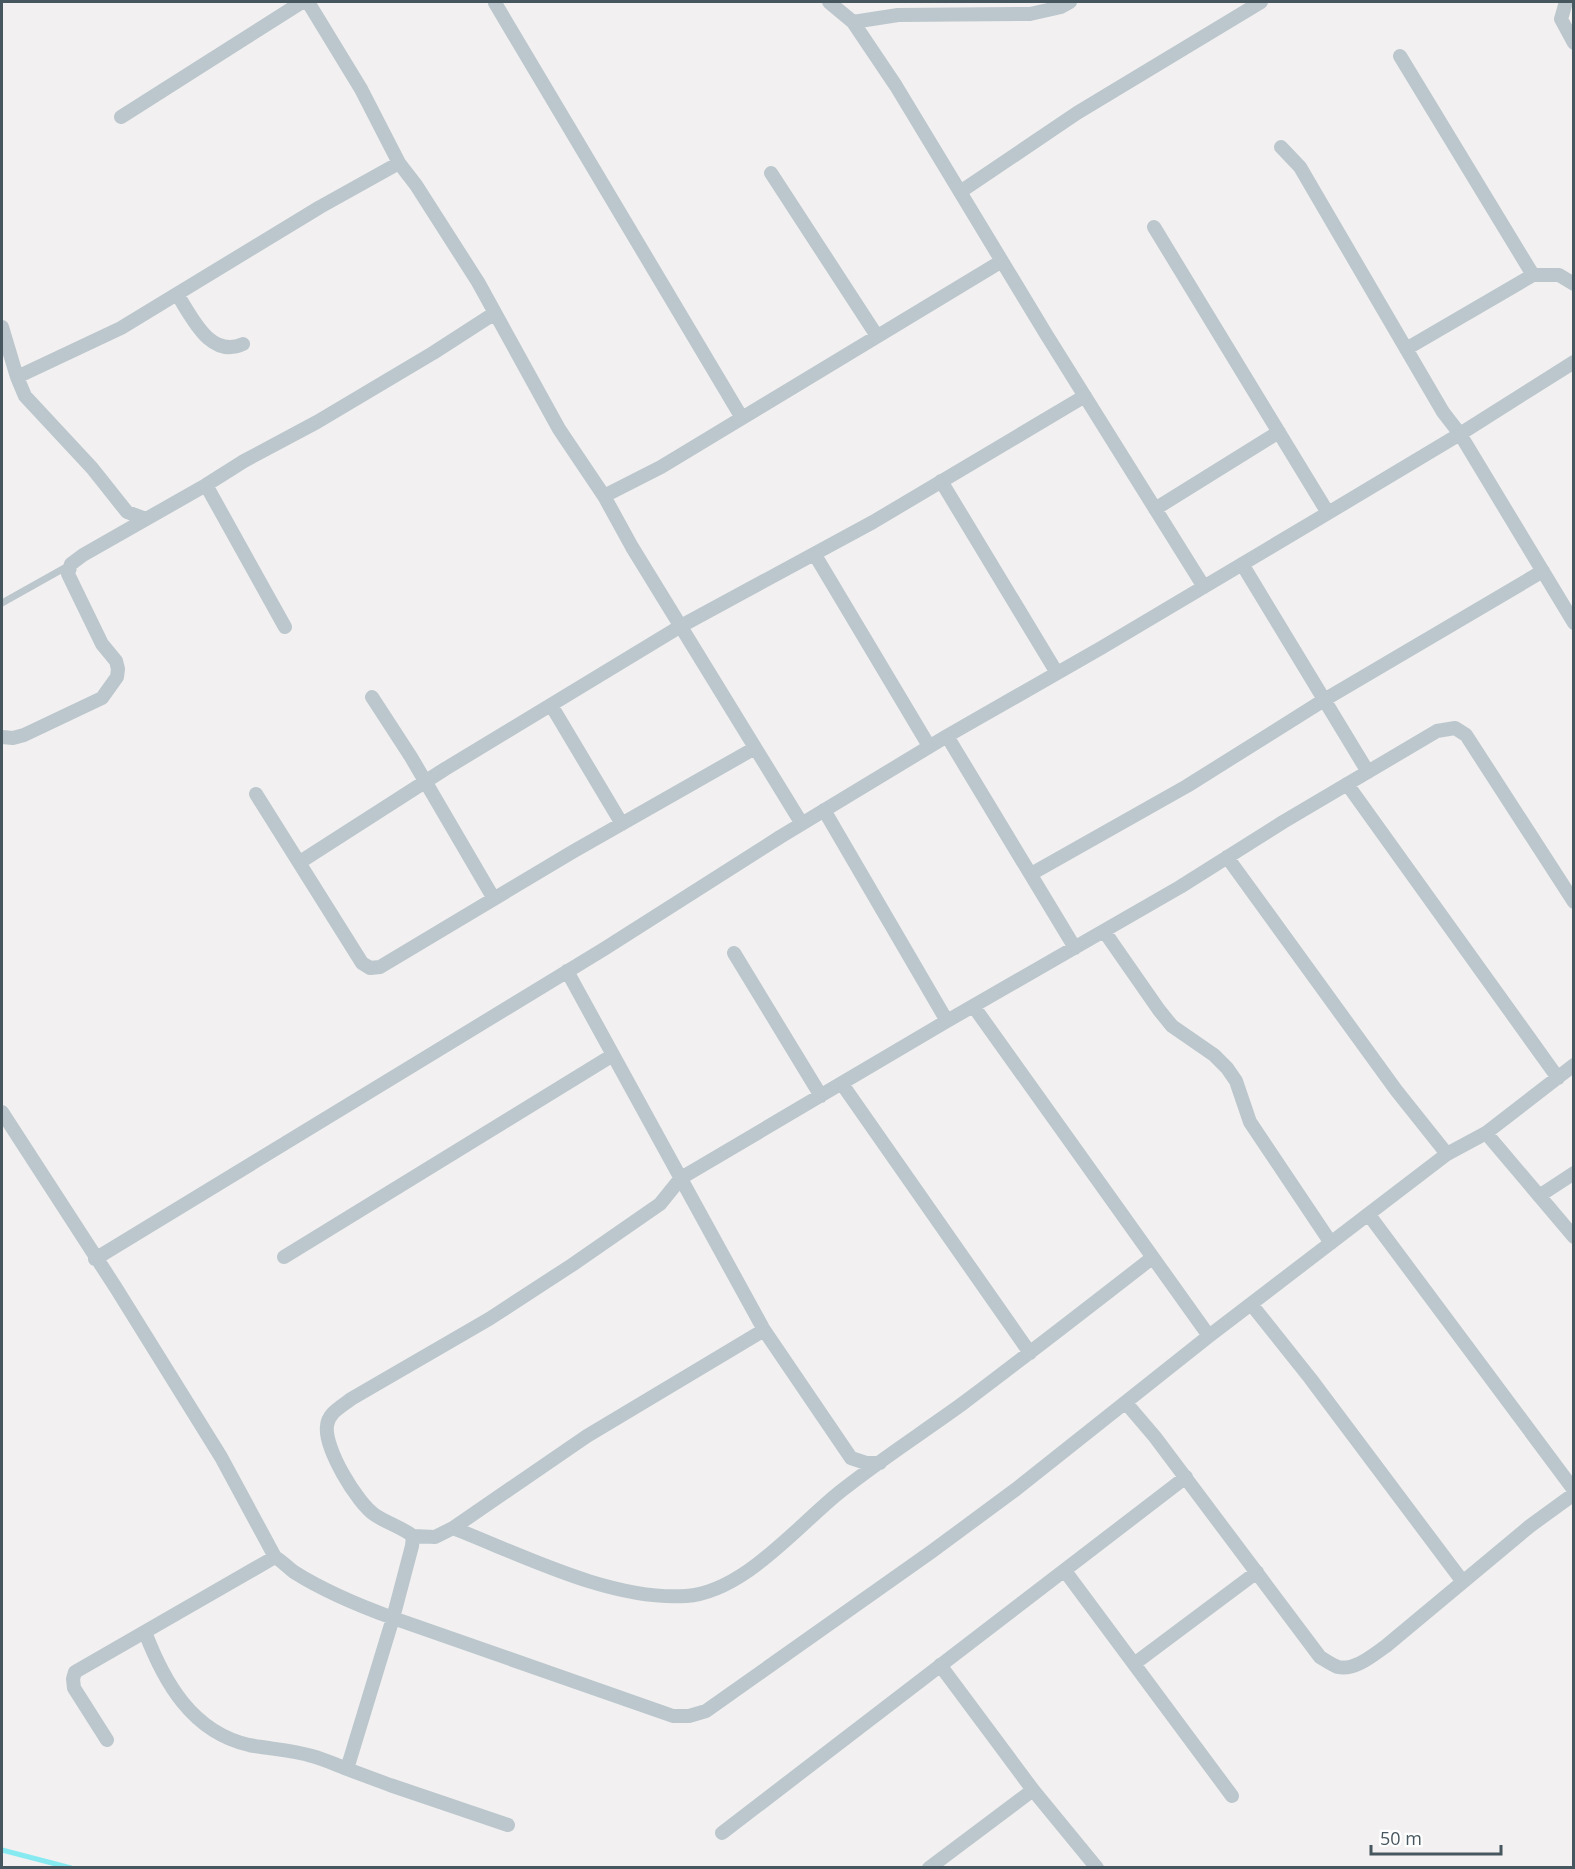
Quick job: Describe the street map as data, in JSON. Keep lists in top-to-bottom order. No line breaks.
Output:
{"scale_bar":"50 m"}
